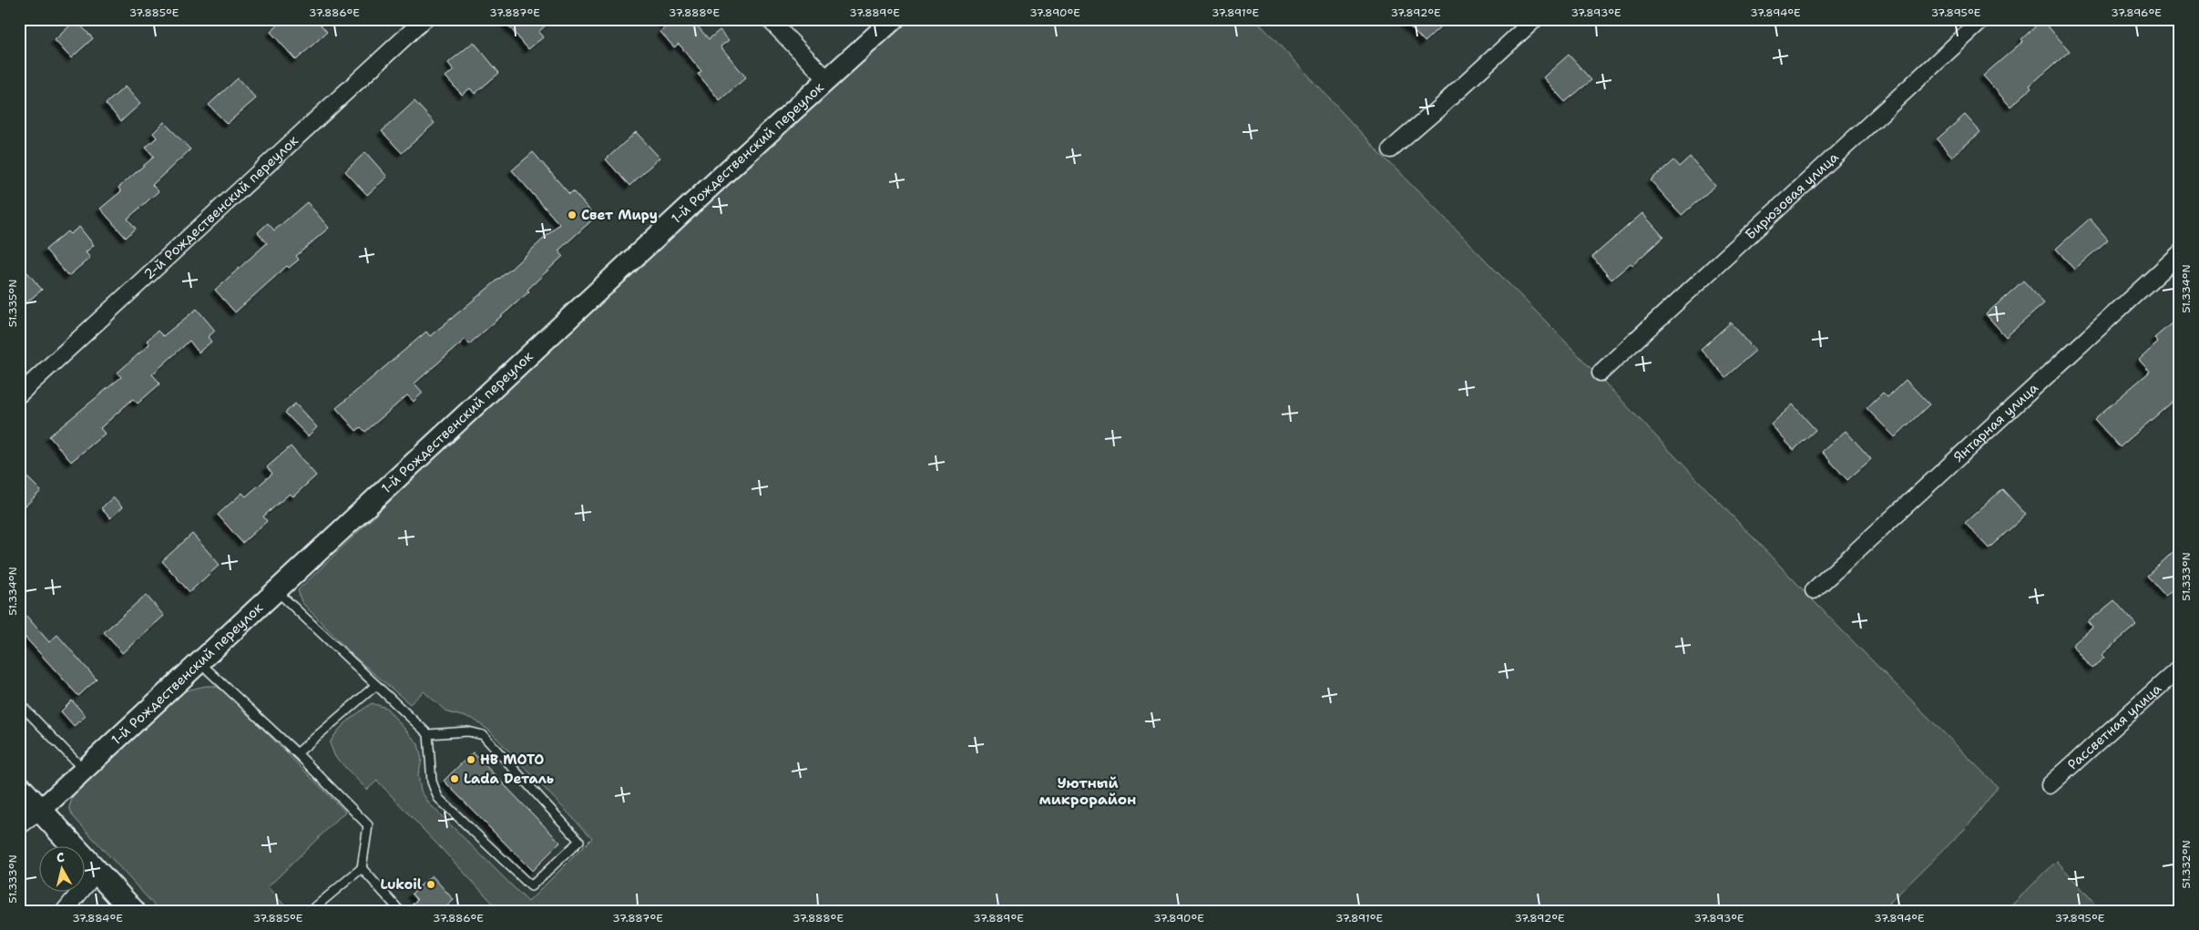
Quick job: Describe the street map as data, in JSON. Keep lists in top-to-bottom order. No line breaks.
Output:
{"streets":{"street":["1-й Рождественский переулок","Бирюзовая улица","2-й Рождественский переулок","Янтарная улица","Рассветная улица"]},"districts":["Уютный микрорайон"],"places":["Свет Миру","HB MOTO","Lada Dеталь","Lukoil"],"north":"top","coordinates":["37.885°E","37.886°E","37.887°E","37.888°E","37.889°E","37.890°E","37.891°E","37.892°E","37.893°E","37.894°E","37.895°E","37.896°E","51.334°N","51.335°N","51.333°N","51.332°N","37.884°E"]}
